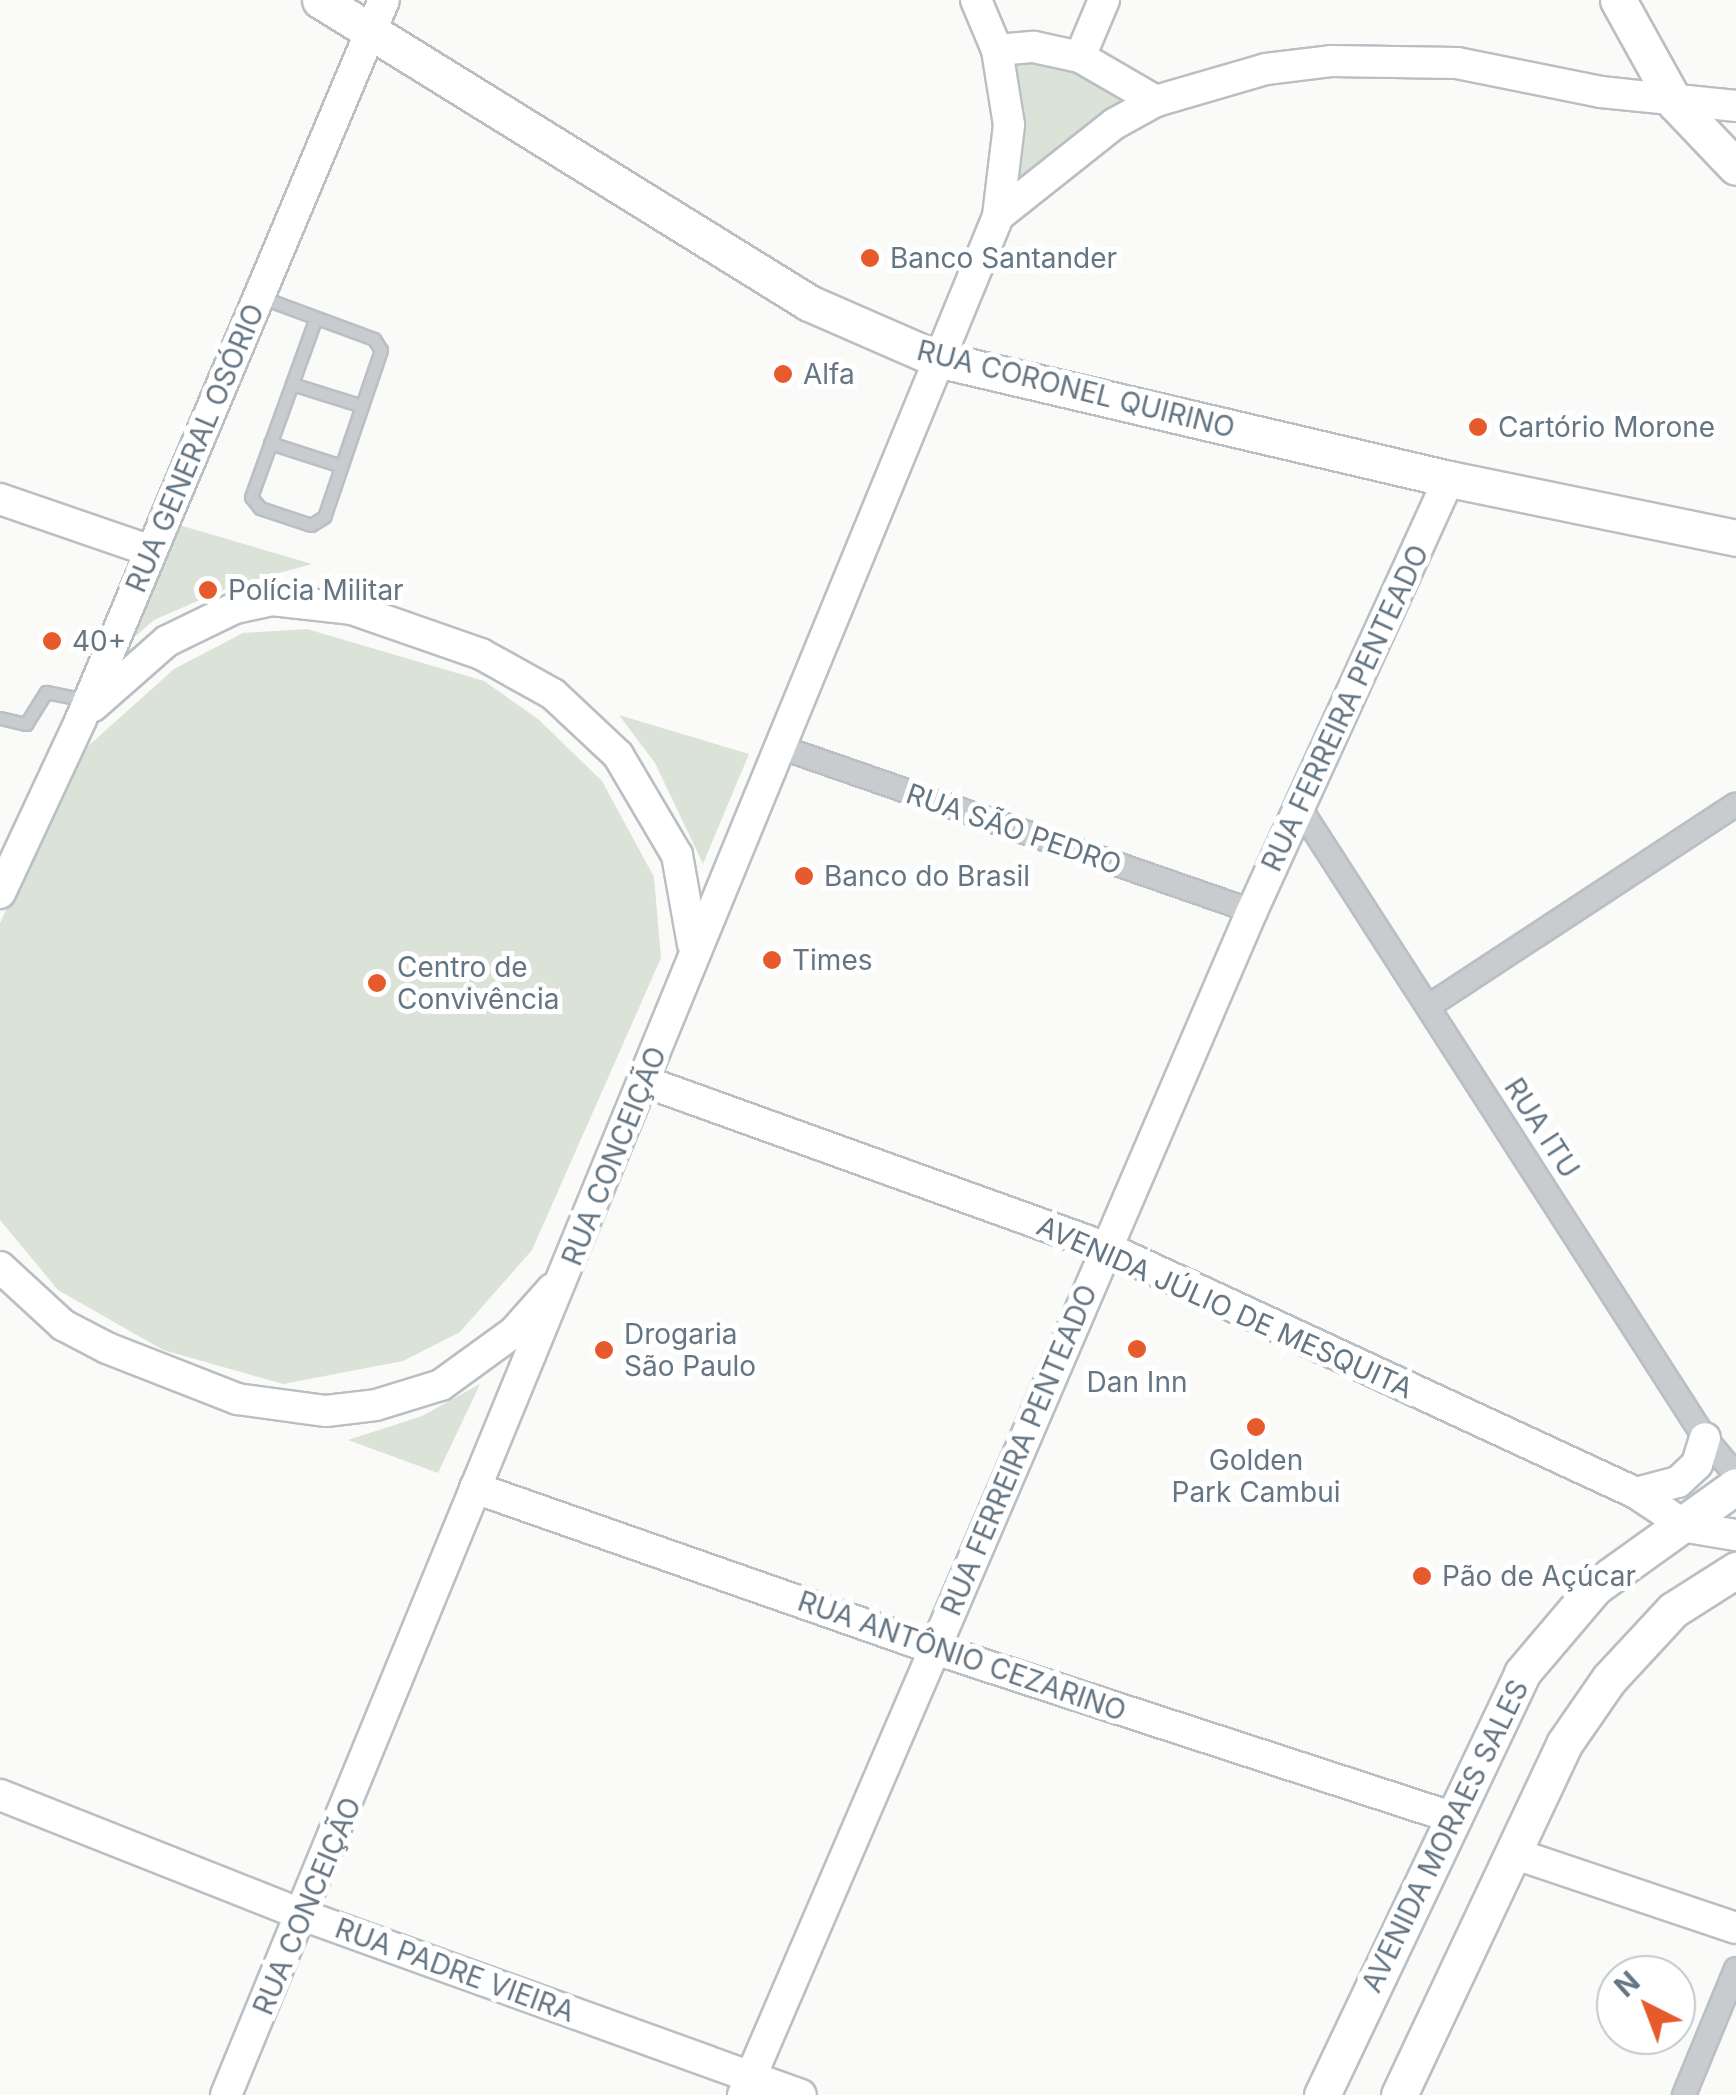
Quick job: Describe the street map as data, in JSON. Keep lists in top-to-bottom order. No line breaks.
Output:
{"streets":{"main road":["RUA CORONEL QUIRINO","RUA GENERAL OSÓRIO","RUA FERREIRA PENTEADO","RUA CONCEIÇÃO","AVENIDA JÚLIO DE MESQUITA","RUA ANTÔNIO CEZARINO","AVENIDA MORAES SALES","RUA PADRE VIEIRA"],"street":["RUA SÃO PEDRO","RUA ITU"]},"crossings":[["RUA CORONEL QUIRINO","RUA GENERAL OSÓRIO"],["RUA CORONEL QUIRINO","RUA FERREIRA PENTEADO"],["RUA CORONEL QUIRINO","RUA CONCEIÇÃO"],["RUA FERREIRA PENTEADO","RUA SÃO PEDRO"],["RUA FERREIRA PENTEADO","RUA ITU"],["RUA FERREIRA PENTEADO","AVENIDA JÚLIO DE MESQUITA"],["RUA FERREIRA PENTEADO","RUA ANTÔNIO CEZARINO"],["RUA FERREIRA PENTEADO","RUA PADRE VIEIRA"],["RUA SÃO PEDRO","RUA CONCEIÇÃO"],["RUA CONCEIÇÃO","AVENIDA JÚLIO DE MESQUITA"],["RUA CONCEIÇÃO","RUA ANTÔNIO CEZARINO"],["RUA CONCEIÇÃO","RUA PADRE VIEIRA"],["AVENIDA JÚLIO DE MESQUITA","AVENIDA MORAES SALES"],["RUA ANTÔNIO CEZARINO","AVENIDA MORAES SALES"]],"places":["Banco Santander","Alfa","Cartório Morone","Polícia Militar","40+","Banco do Brasil","Times","Centro de Convivência","Dan Inn","Drogaria São Paulo","Golden Park Cambui","Pão de Açúcar"],"north":"top left"}
